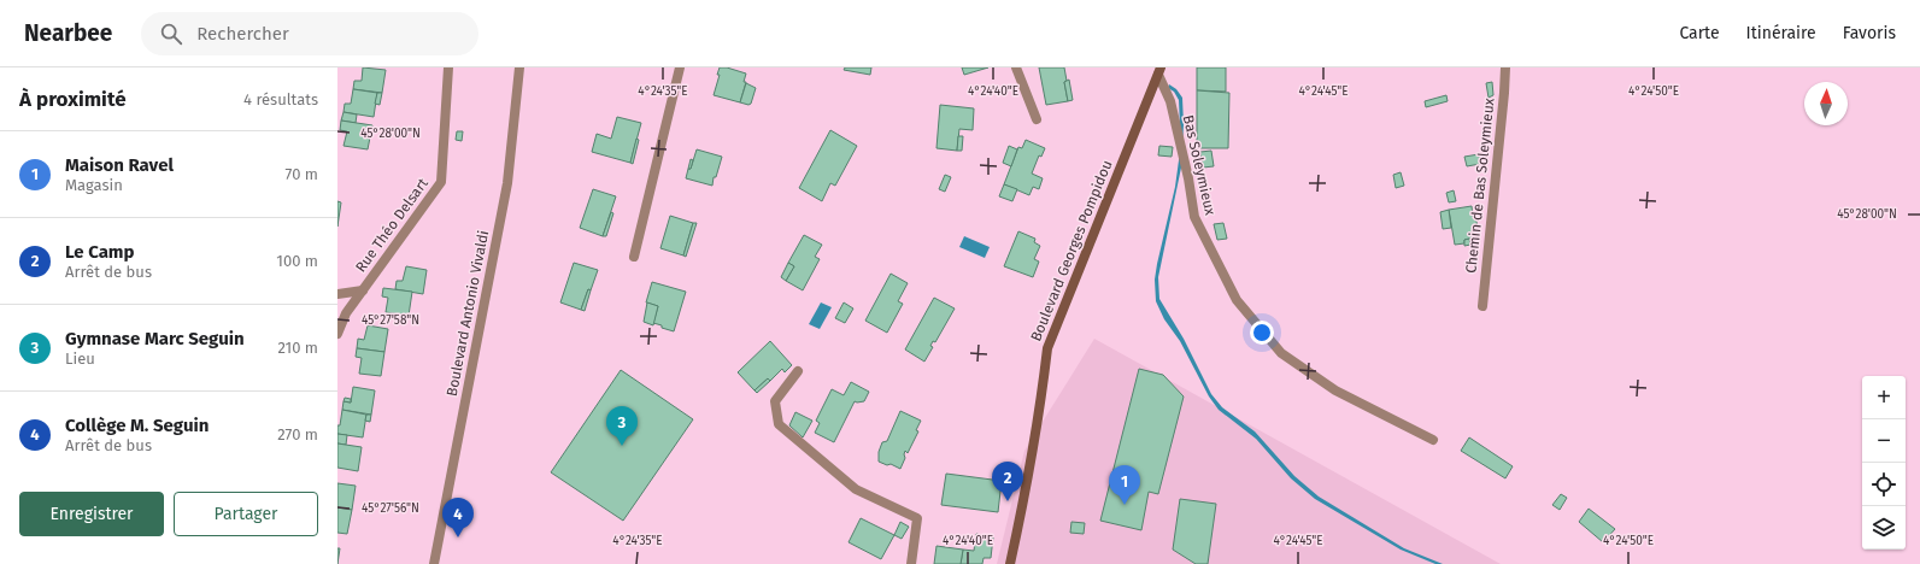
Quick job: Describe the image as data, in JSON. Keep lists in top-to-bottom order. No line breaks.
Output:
{"streets":{"main road":["Boulevard Georges Pompidou"],"street":["Bas Soleymieux","Chemin de Bas Soleymieux","Rue Théo Delsart","Boulevard Antonio Vivaldi"]},"crossings":[["Bas Soleymieux","Boulevard Georges Pompidou"]],"north":"top","page":{"header":"Nearbee","search":"Rechercher","nav":["Carte","Itinéraire","Favoris"],"heading":["À proximité","4 résultats"],"list":[{"mark":"1","name":"Maison Ravel","note":"Magasin","value":"70 m"},{"mark":"2","name":"Le Camp","note":"Arrêt de bus","value":"100 m"},{"mark":"3","name":"Gymnase Marc Seguin","note":"Lieu","value":"210 m"},{"mark":"4","name":"Collège M. Seguin","note":"Arrêt de bus","value":"270 m"}],"map_buttons":["+","−"],"pins":["3","2","1","4"],"buttons":["Enregistrer","Partager"]},"coordinates":["4°24'35\"E","4°24'40\"E","4°24'45\"E","4°24'50\"E","45°28'00\"N","45°27'58\"N","45°27'56\"N"]}
